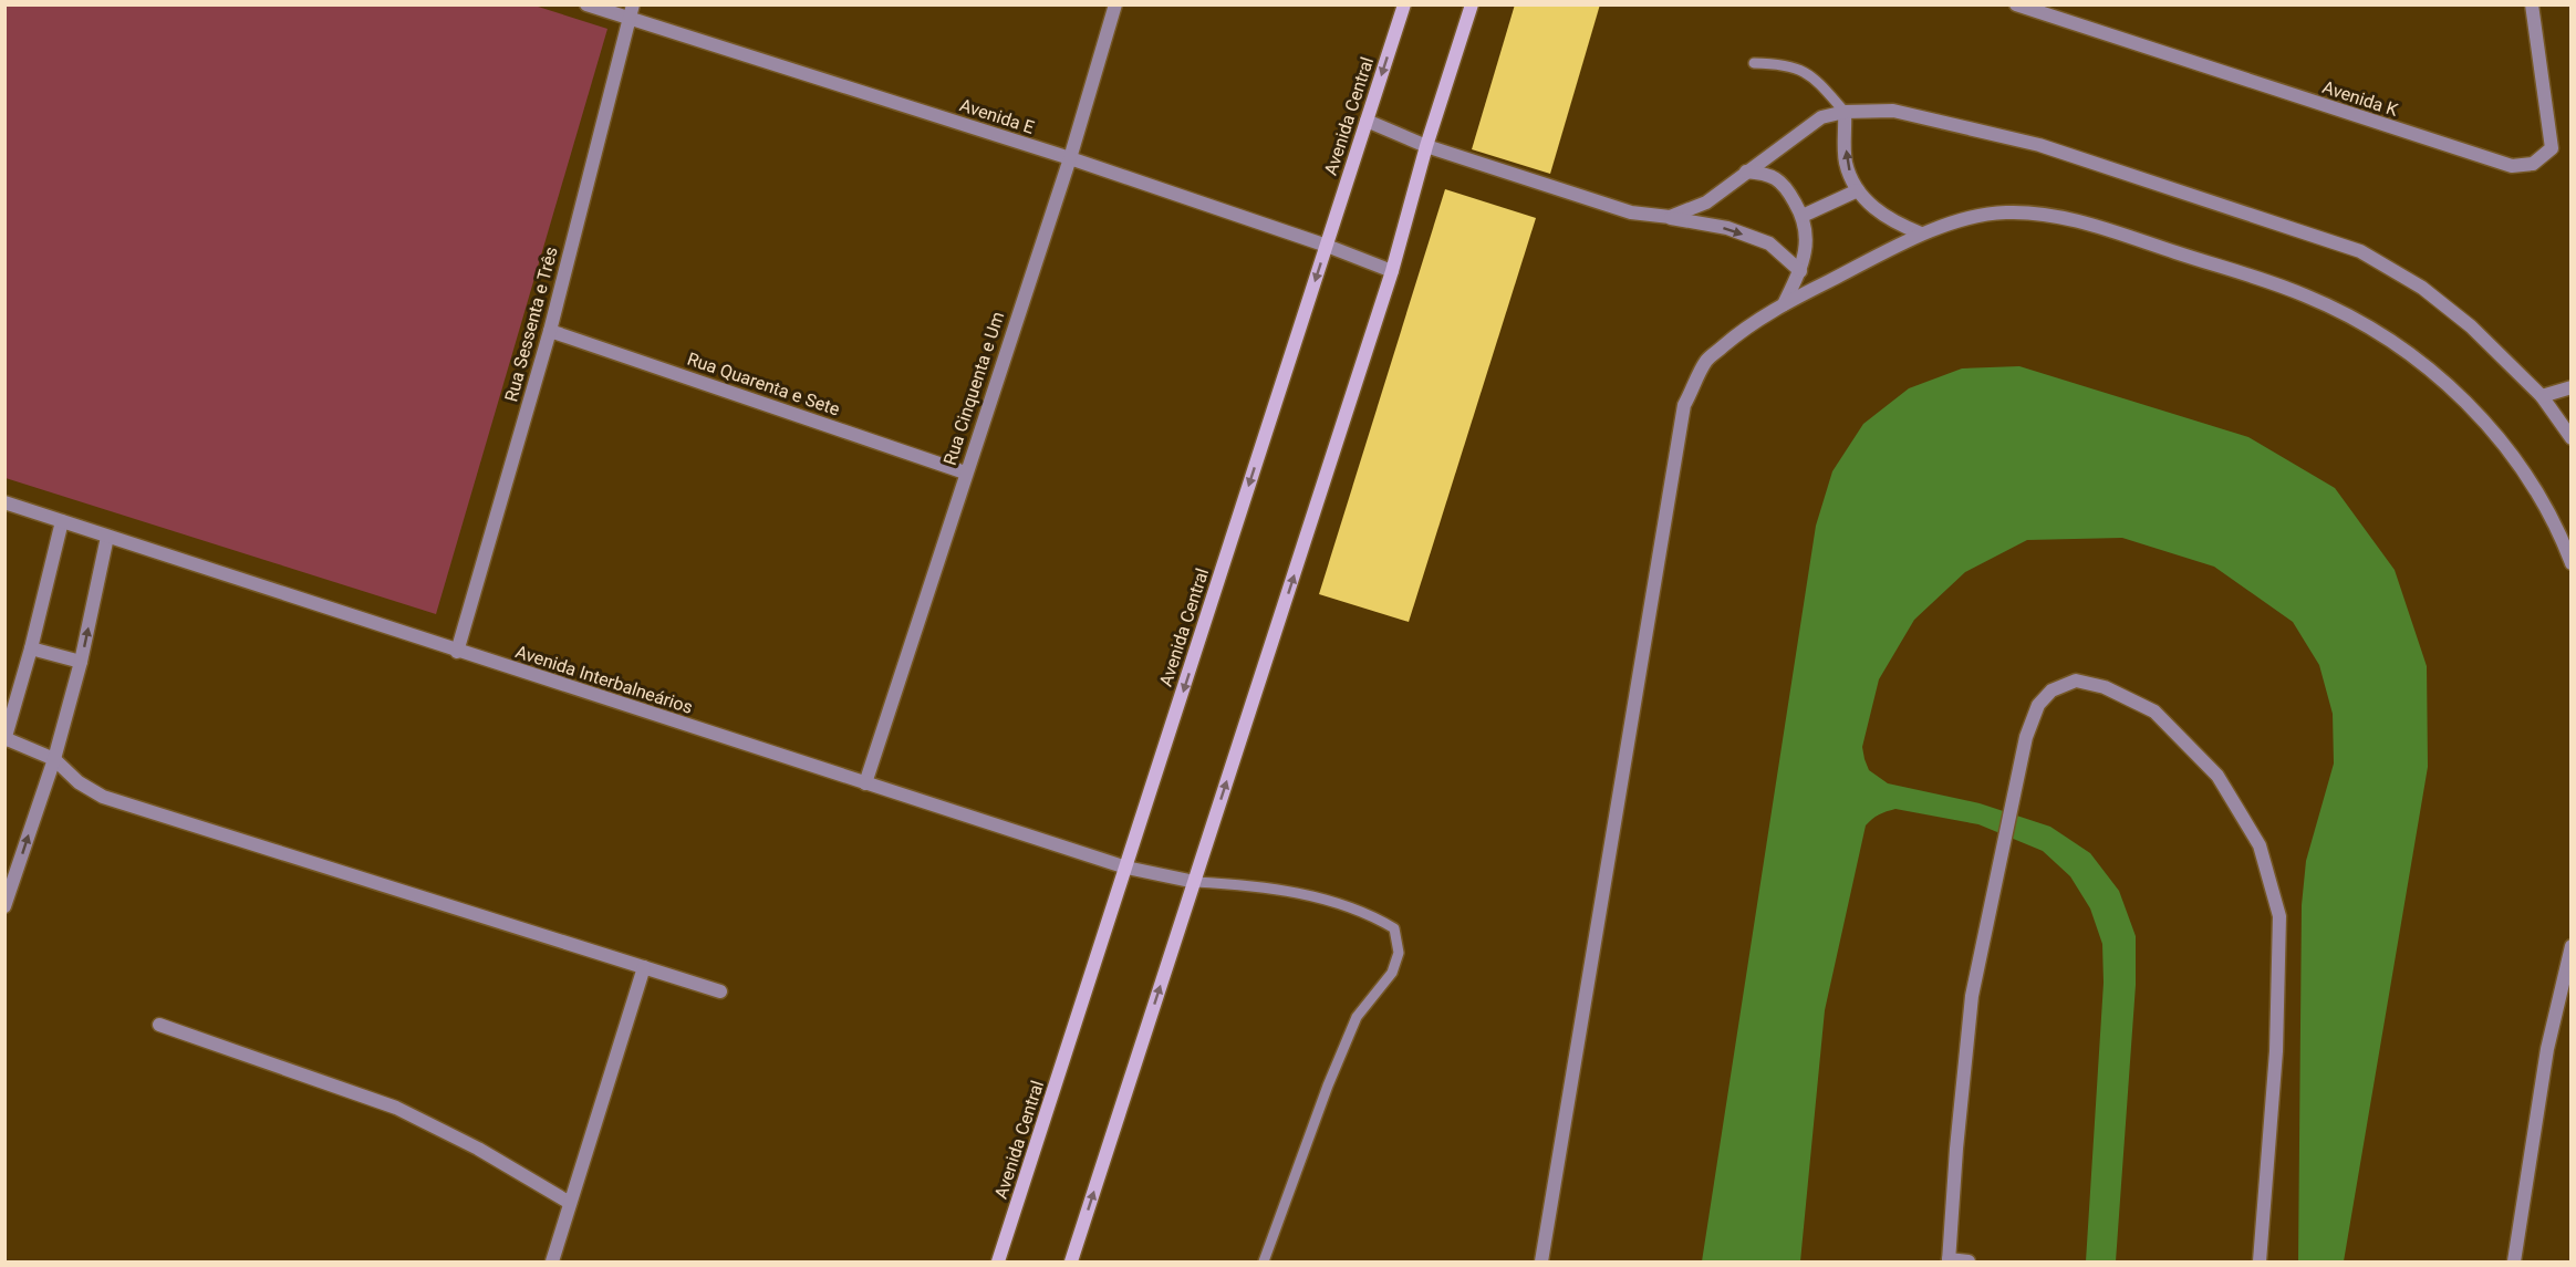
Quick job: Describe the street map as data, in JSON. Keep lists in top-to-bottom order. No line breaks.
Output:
{"streets":{"main road":["Avenida Central"],"street":["Avenida K","Avenida E","Rua Sessenta e Três","Rua Quarenta e Sete","Rua Cinquenta e Um","Avenida Interbalneários"]},"crossings":[["Avenida E","Avenida Central"],["Avenida E","Rua Sessenta e Três"],["Avenida E","Rua Cinquenta e Um"],["Avenida Central","Avenida Interbalneários"],["Rua Sessenta e Três","Rua Quarenta e Sete"],["Rua Sessenta e Três","Avenida Interbalneários"],["Rua Quarenta e Sete","Rua Cinquenta e Um"],["Rua Cinquenta e Um","Avenida Interbalneários"]]}
